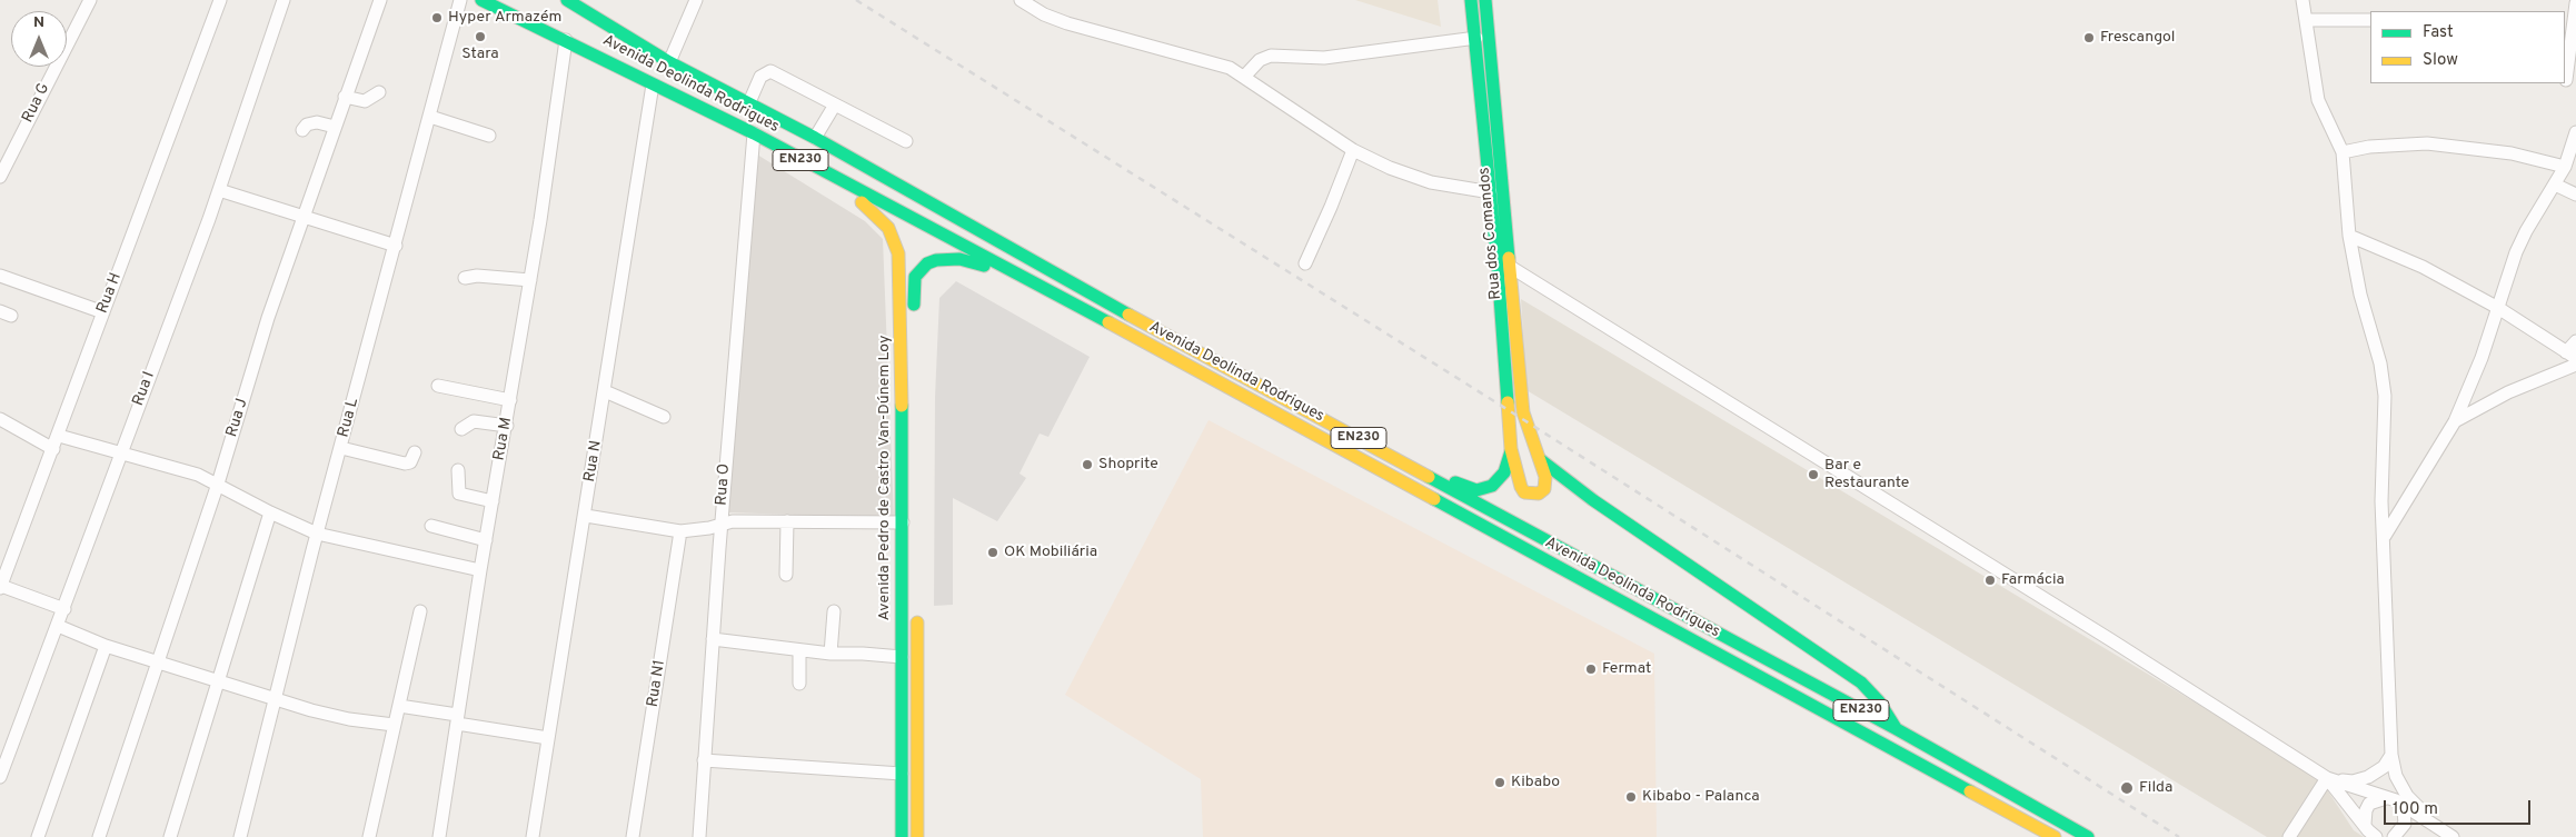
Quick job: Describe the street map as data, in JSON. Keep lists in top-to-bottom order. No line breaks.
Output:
{"streets":{"main road":["Avenida Deolinda Rodrigues","EN230","Rua dos Comandos","Avenida Pedro de Castro Van-Dúnem Loy"],"street":["Rua G","Rua H","Rua I","Rua J","Rua L","Rua M","Rua N","Rua O","Rua N1"]},"crossings":[["Avenida Deolinda Rodrigues","Rua M"],["Avenida Deolinda Rodrigues","Rua N"],["Avenida Deolinda Rodrigues","Avenida Pedro de Castro Van-Dúnem Loy"],["Avenida Deolinda Rodrigues","Rua O"]],"places":["Hyper Armazém","Stara","Frescangol","Shoprite","Bar e Restaurante","OK Mobiliária","Farmácia","Fermat","Kibabo","Filda","Kibabo - Palanca"],"legend":["Fast","Slow"],"scale_bar":"100 m","north":"top"}
